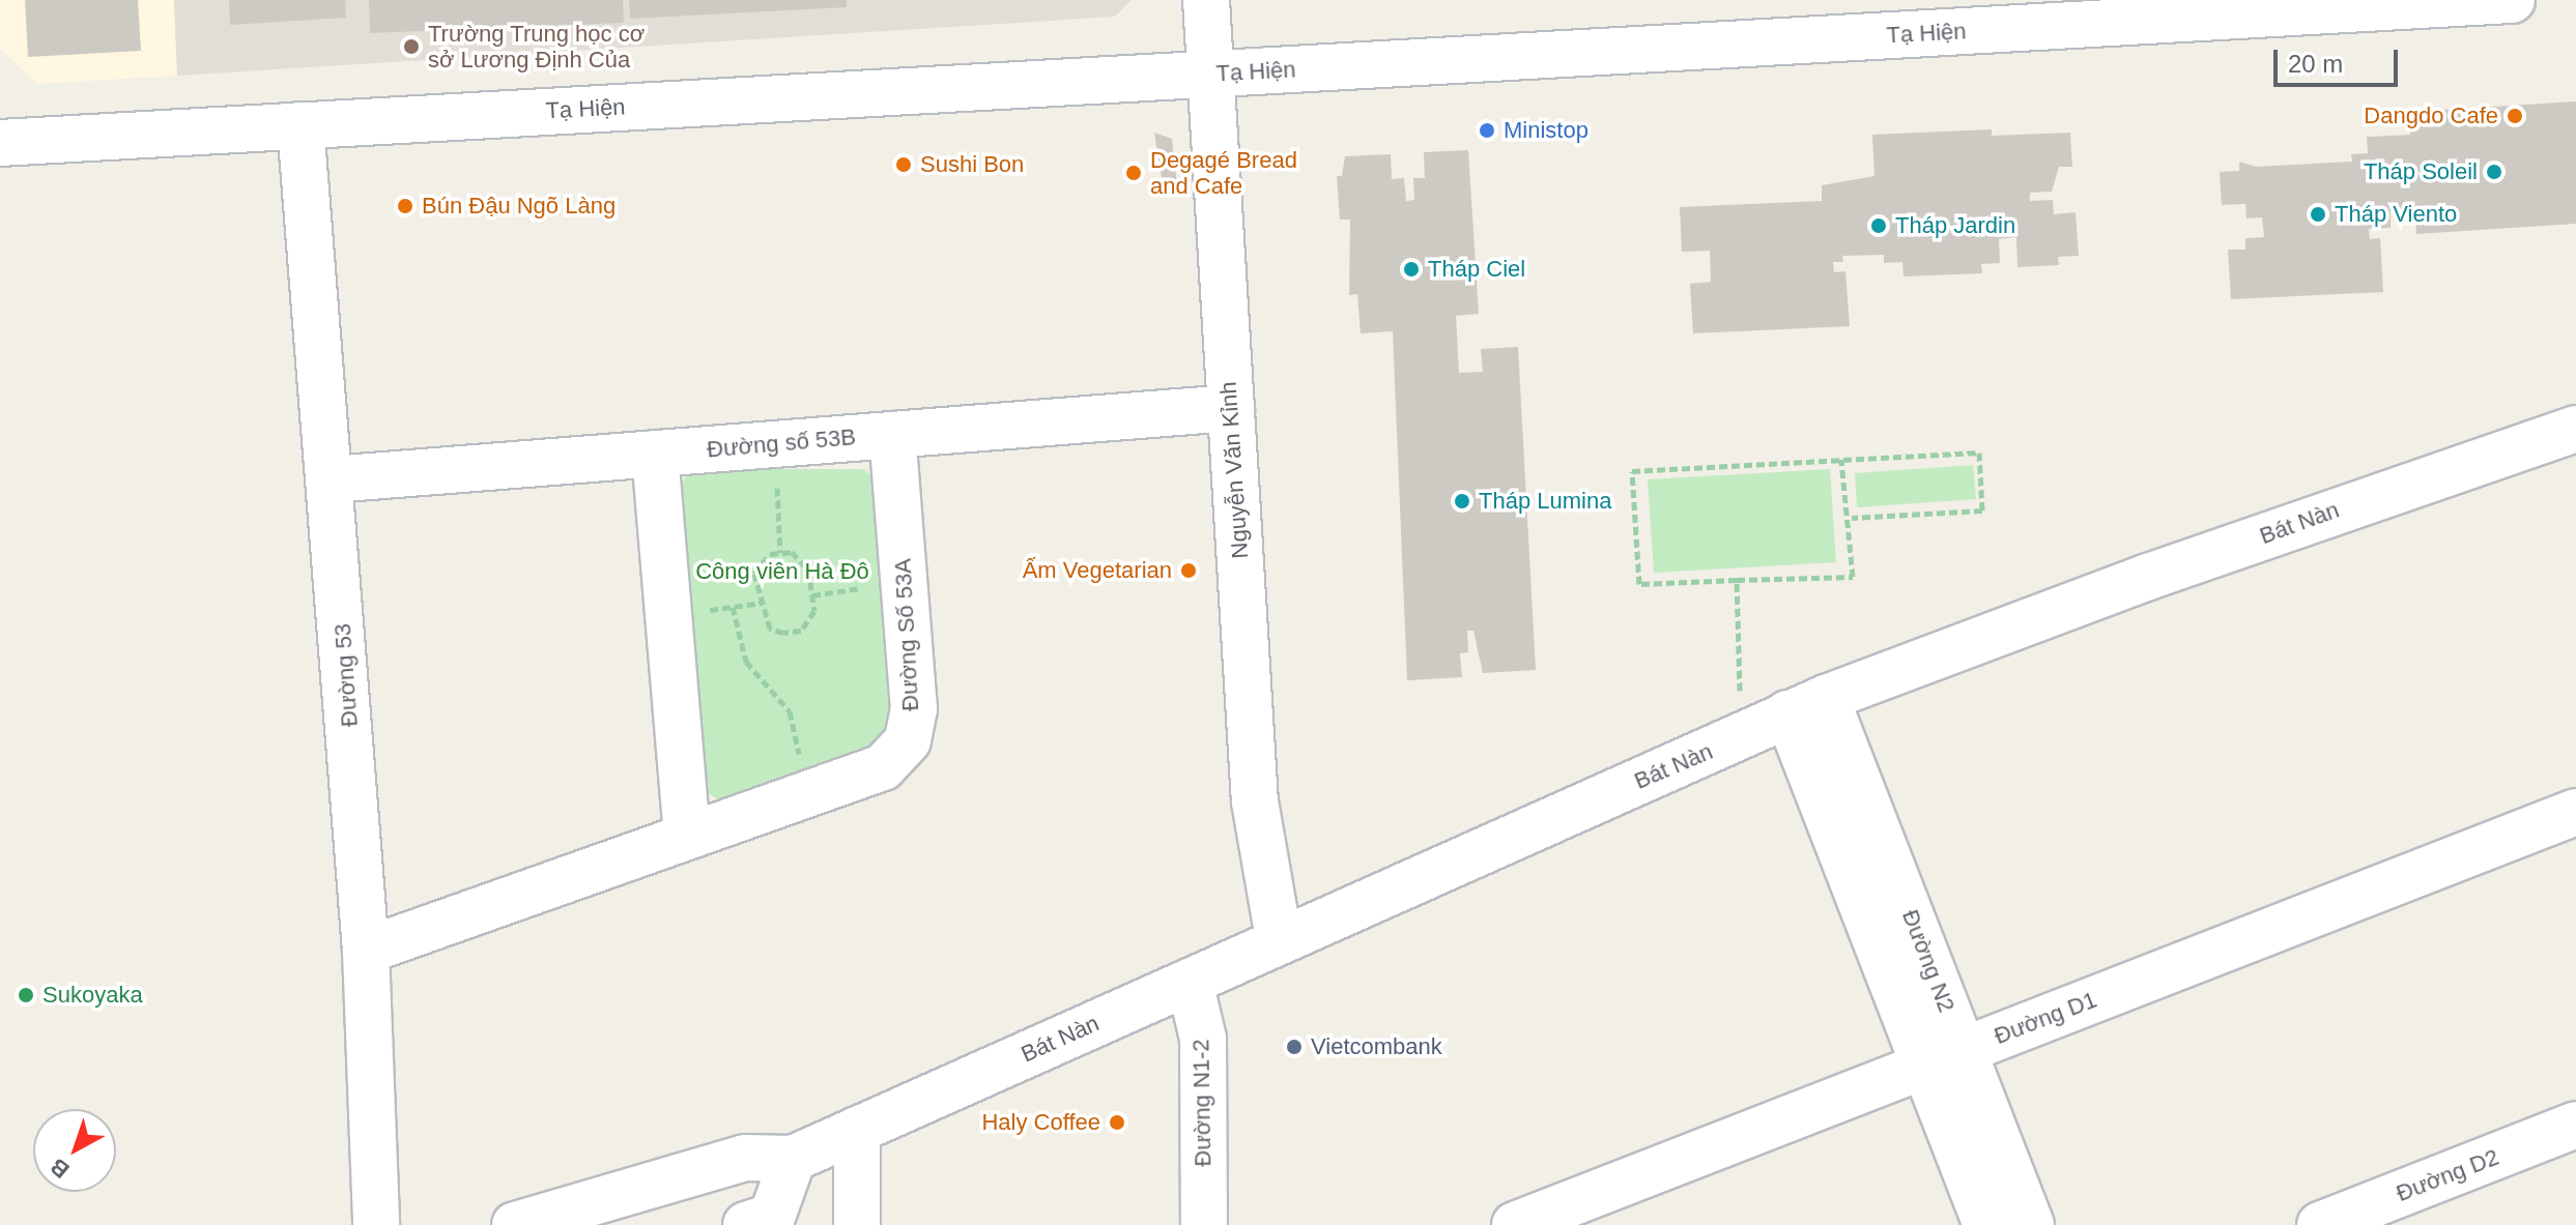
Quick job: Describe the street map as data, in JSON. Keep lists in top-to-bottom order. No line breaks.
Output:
{"streets":{"street":["Tạ Hiện","Đường số 53B","Nguyễn Văn Kỉnh","Bát Nàn","Đường Số 53A","Đường 53","Đường N2","Đường D1","Đường N1-2","Đường D2"]},"crossings":[["Tạ Hiện","Nguyễn Văn Kỉnh"],["Tạ Hiện","Đường 53"],["Đường số 53B","Nguyễn Văn Kỉnh"],["Đường số 53B","Đường Số 53A"],["Đường số 53B","Đường 53"],["Nguyễn Văn Kỉnh","Bát Nàn"],["Bát Nàn","Đường N2"],["Bát Nàn","Đường N1-2"],["Đường Số 53A","Đường 53"],["Đường N2","Đường D1"]],"parks":["Công viên Hà Đô"],"places":["Trường Trung học cơ sở Lương Định Của","Dangdo Cafe","Ministop","Sushi Bon","Tháp Soleil","Degagé Bread and Cafe","Bún Đậu Ngõ Làng","Tháp Viento","Tháp Jardin","Tháp Ciel","Tháp Lumina","Ấm Vegetarian","Sukoyaka","Vietcombank","Haly Coffee"],"scale_bar":"20 m","north":"bottom left"}
